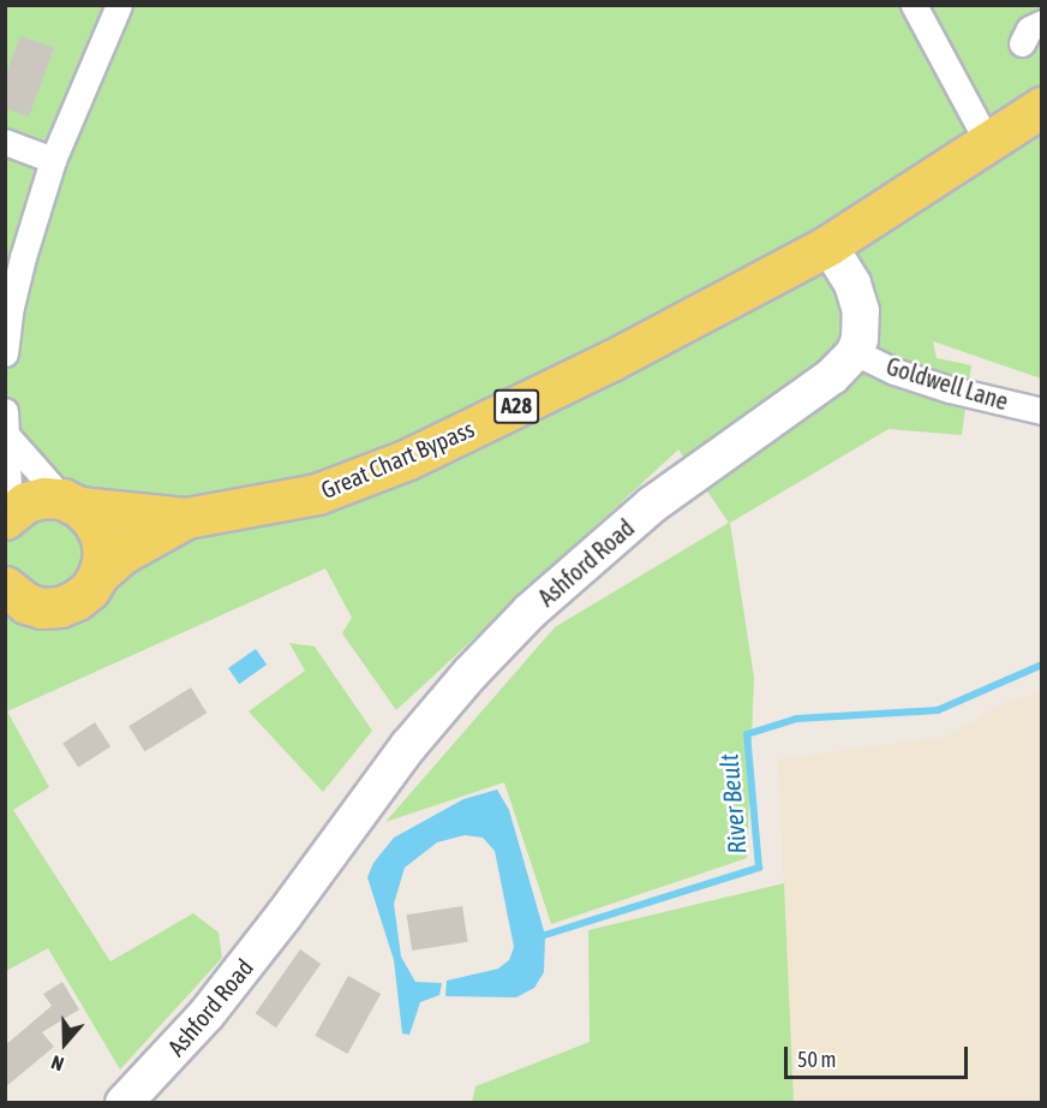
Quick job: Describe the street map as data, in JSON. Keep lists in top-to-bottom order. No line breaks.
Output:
{"streets":{"main road":["A28","Great Chart Bypass"],"street":["Goldwell Lane","Ashford Road"]},"crossings":[["Goldwell Lane","Ashford Road"],["A28","Great Chart Bypass"]],"water":["River Beult"],"scale_bar":"50 m","north":"bottom"}
